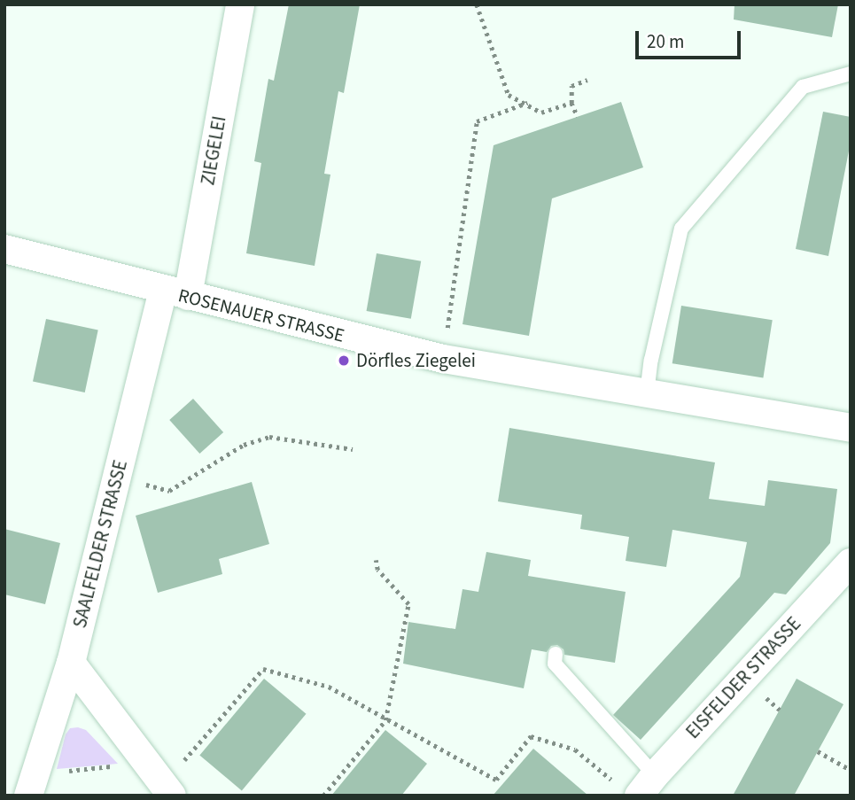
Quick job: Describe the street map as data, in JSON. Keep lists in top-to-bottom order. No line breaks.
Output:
{"streets":{"street":["ZIEGELEI","ROSENAUER STRASSE","SAALFELDER STRASSE","EISFELDER STRASSE"]},"crossings":[["ZIEGELEI","ROSENAUER STRASSE"],["ZIEGELEI","SAALFELDER STRASSE"],["ROSENAUER STRASSE","SAALFELDER STRASSE"]],"places":["Dörfles Ziegelei"],"scale_bar":"20 m"}
